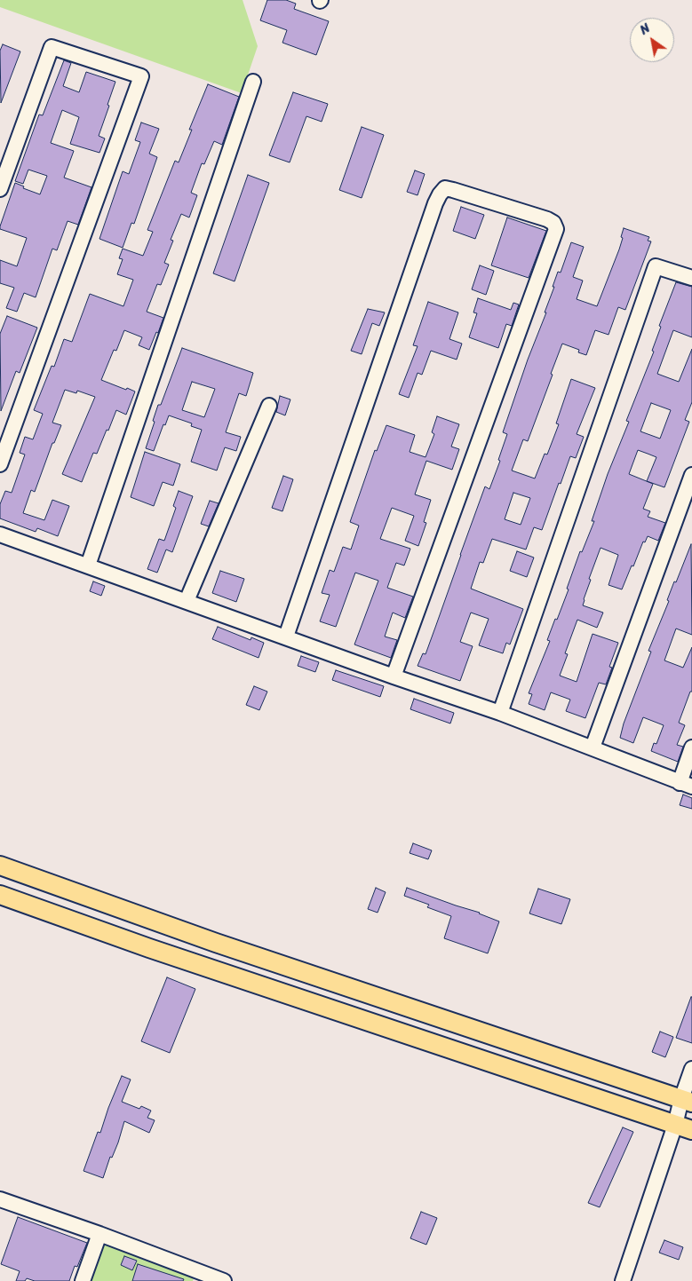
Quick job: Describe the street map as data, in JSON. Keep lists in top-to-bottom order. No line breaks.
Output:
{"north":"top left"}
